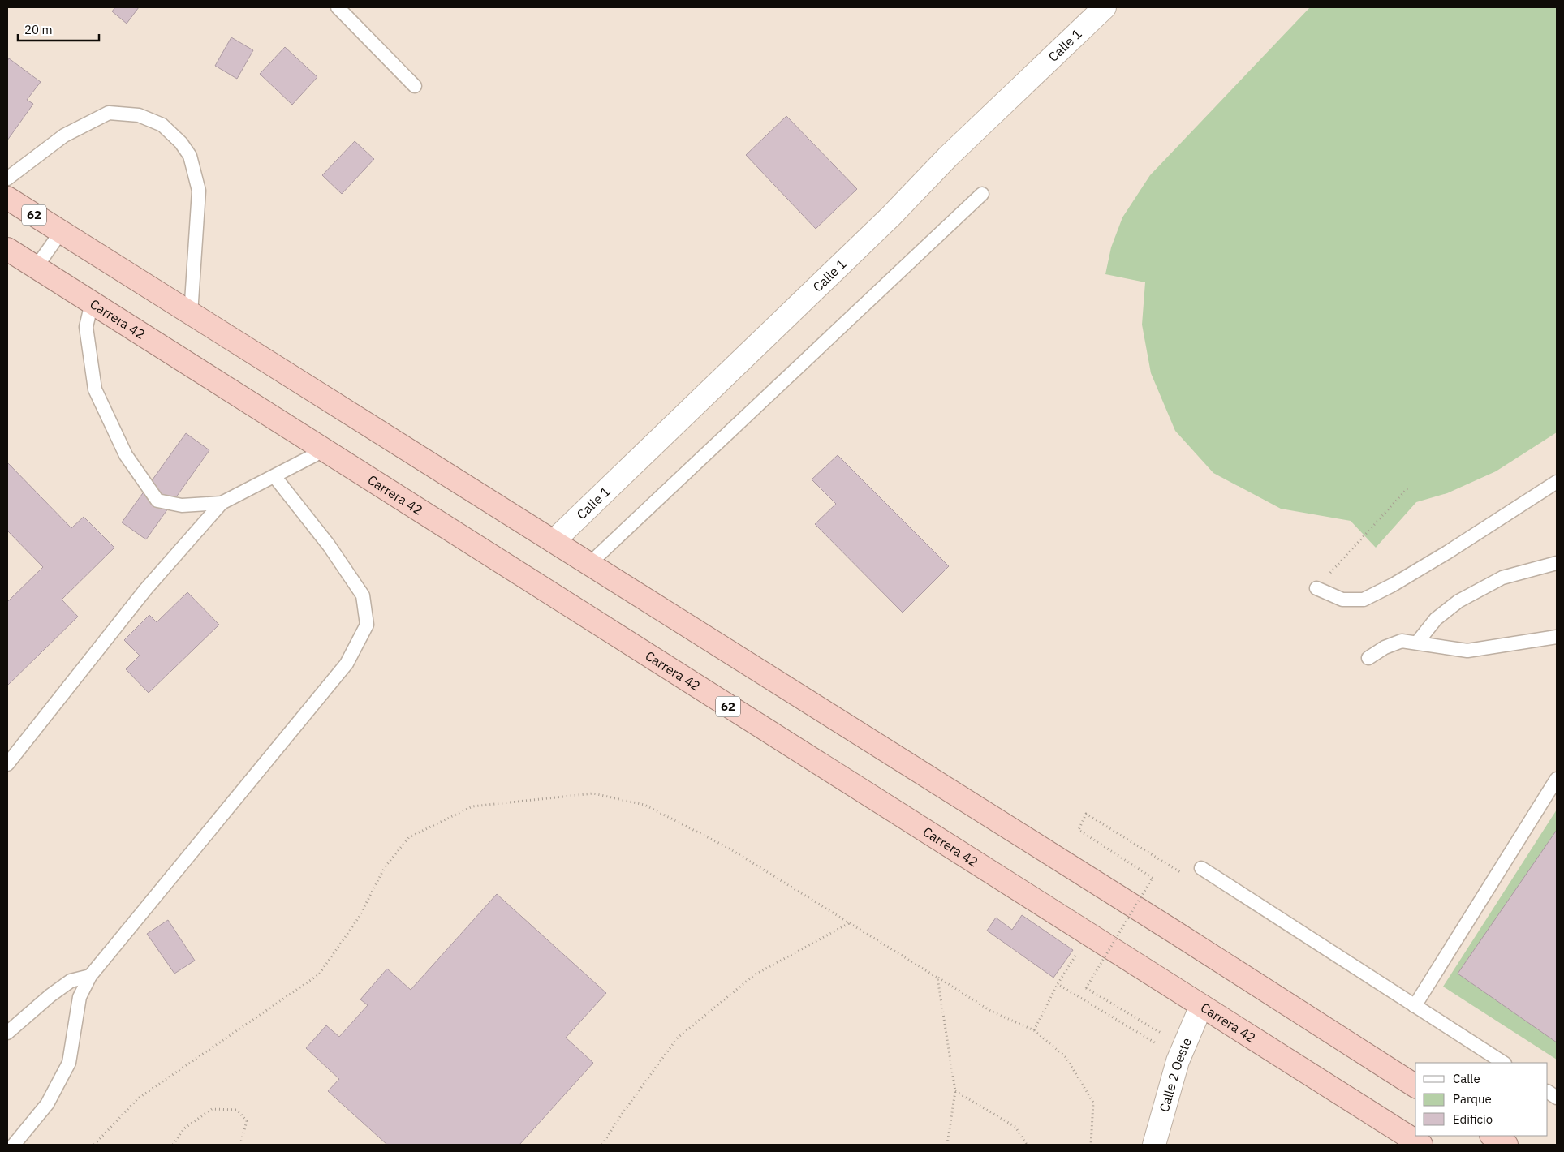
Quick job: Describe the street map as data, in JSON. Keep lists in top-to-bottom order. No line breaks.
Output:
{"streets":{"highway":["62","Carrera 42"],"street":["Calle 1","Calle 2 Oeste"]},"crossings":[["Calle 1","62"],["Carrera 42","Calle 2 Oeste"]],"legend":["Calle","Parque","Edificio"],"scale_bar":"20 m"}
